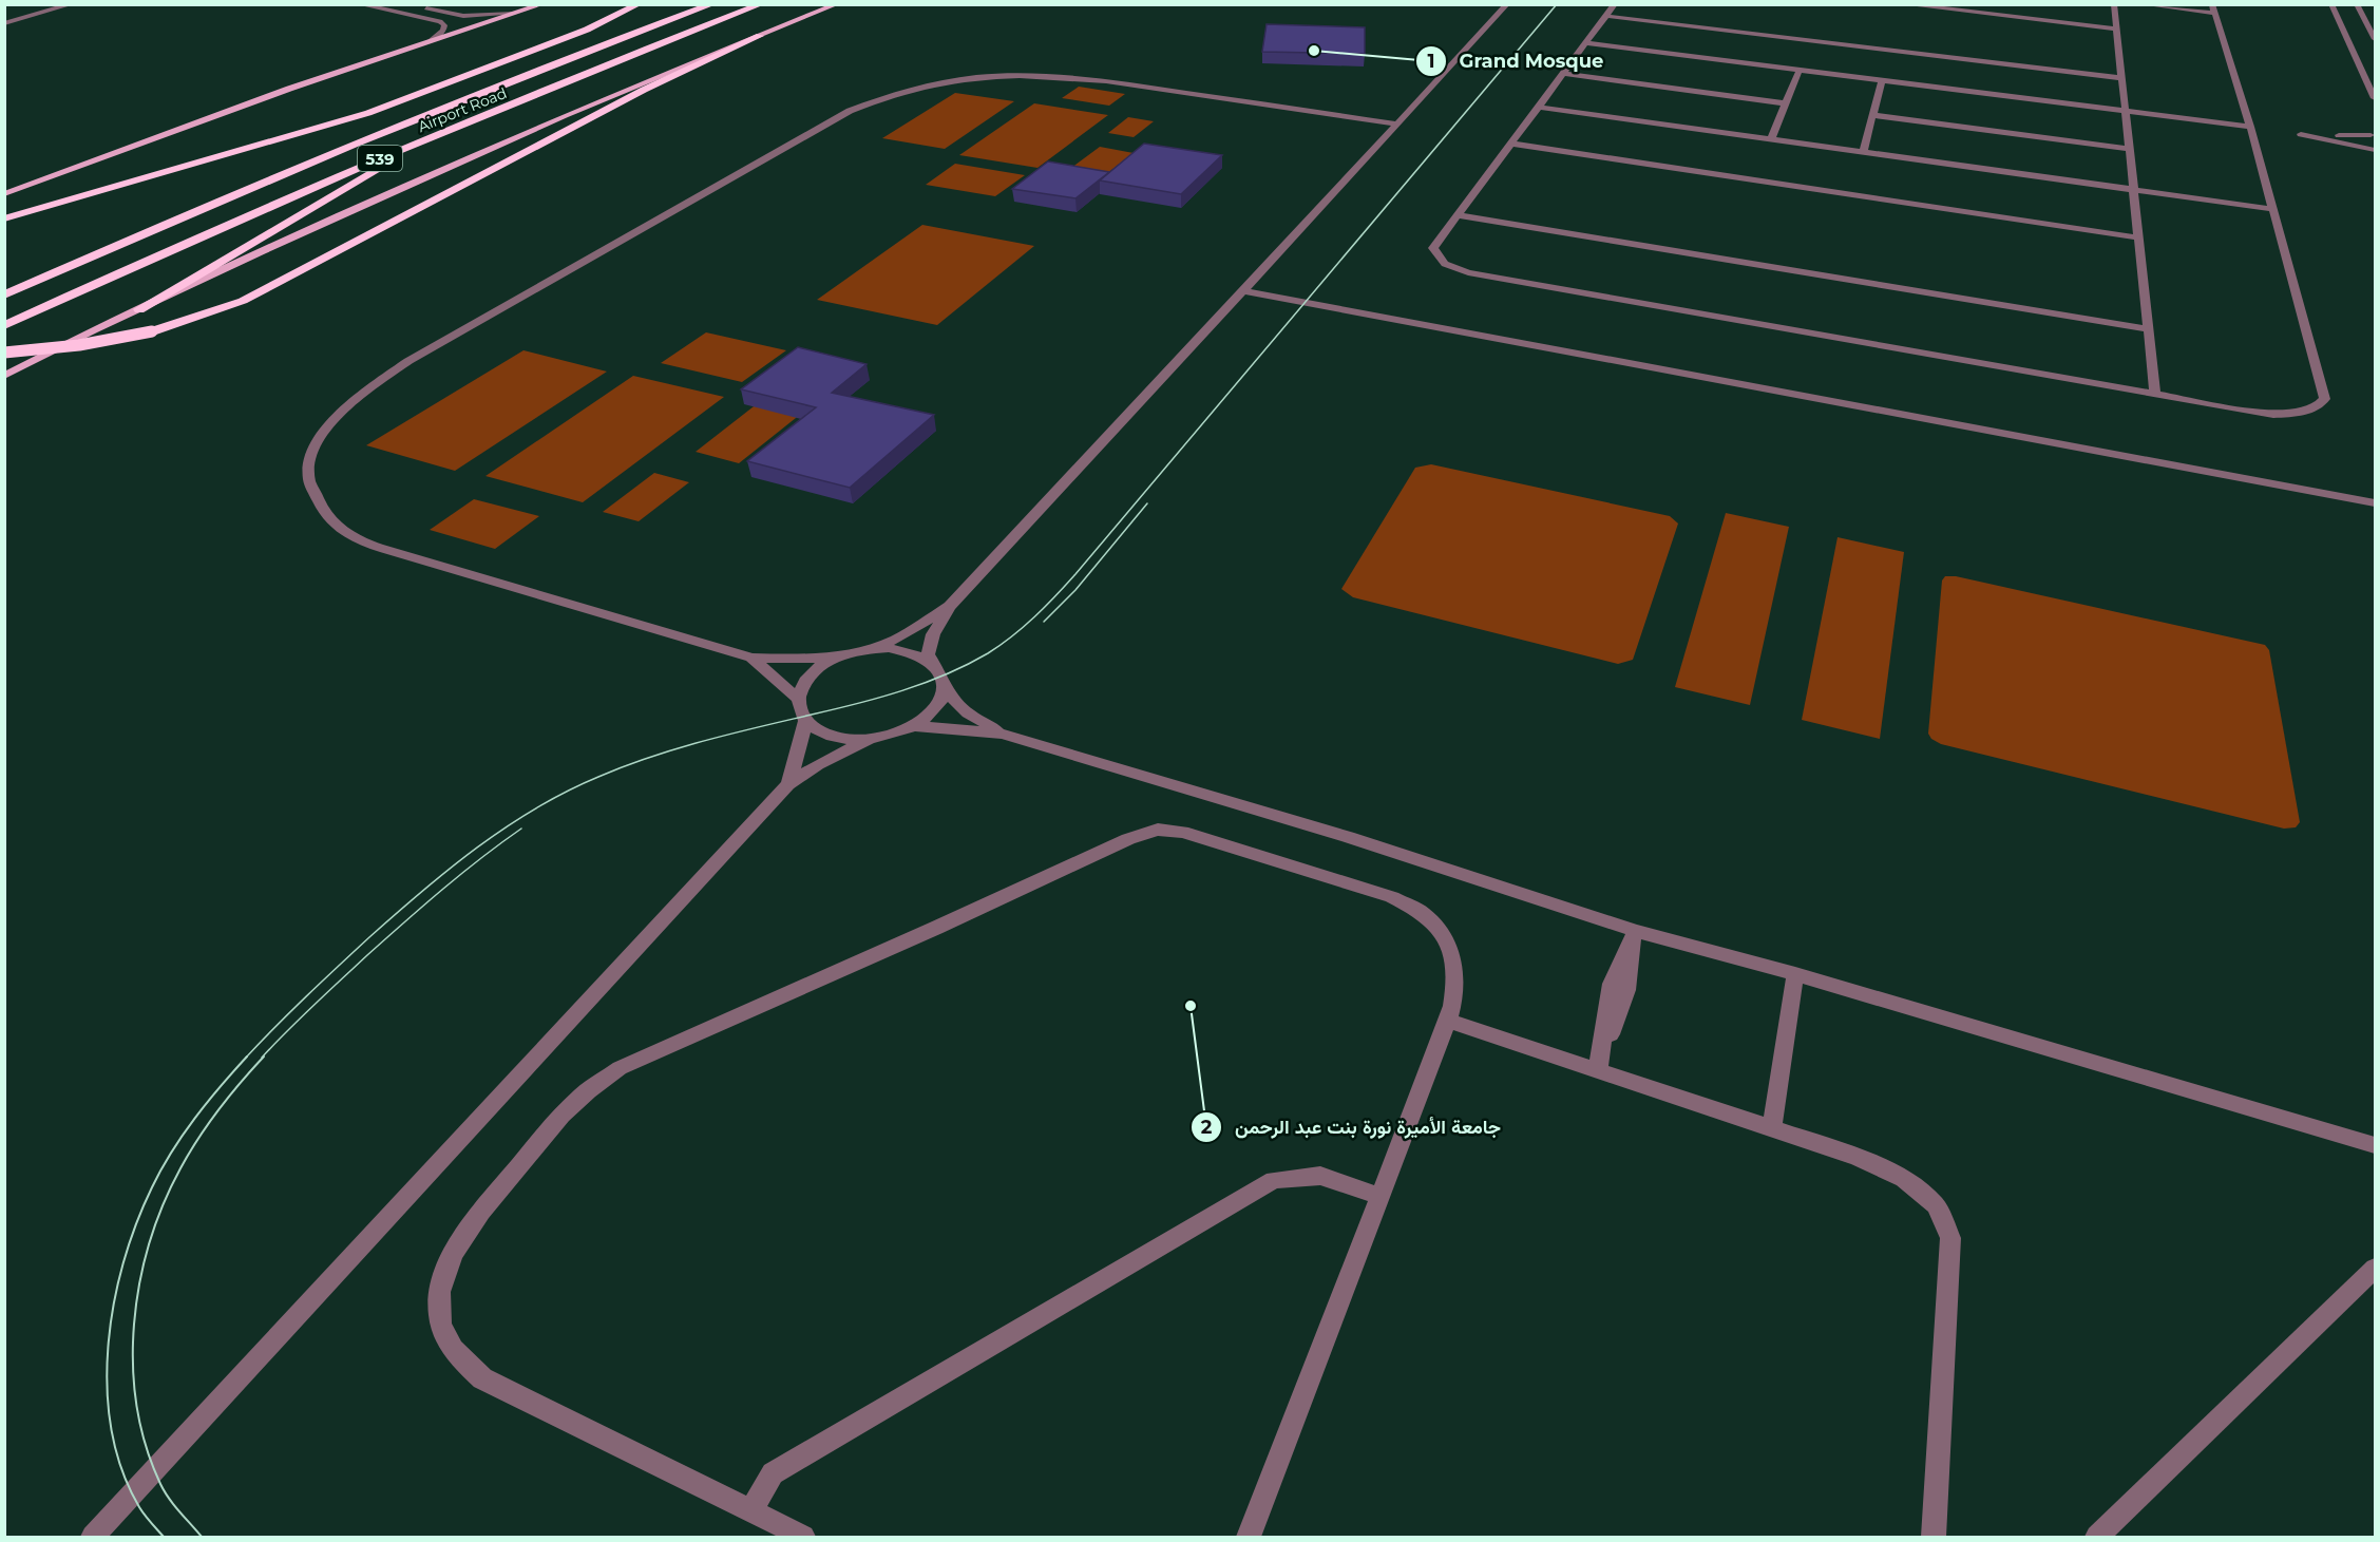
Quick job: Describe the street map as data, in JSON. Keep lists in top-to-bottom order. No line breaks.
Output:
{"streets":{"highway":["Airport Road","539"]},"places":["Grand Mosque","جامعة الأميرة نورة بنت عبد الرحمن"]}
